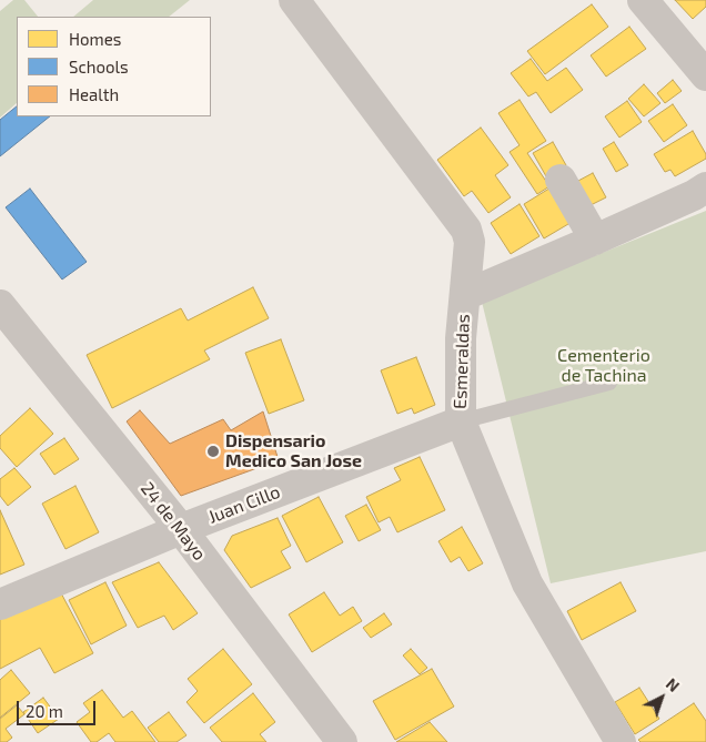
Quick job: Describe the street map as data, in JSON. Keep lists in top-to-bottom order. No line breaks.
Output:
{"streets":{"street":["Esmeraldas","Juan Cillo","24 de Mayo"]},"crossings":[["Esmeraldas","Juan Cillo"],["Juan Cillo","24 de Mayo"]],"parks":["Cementerio de Tachina"],"places":["Dispensario Medico San Jose"],"legend":["Homes","Schools","Health"],"scale_bar":"20 m","north":"top right"}
